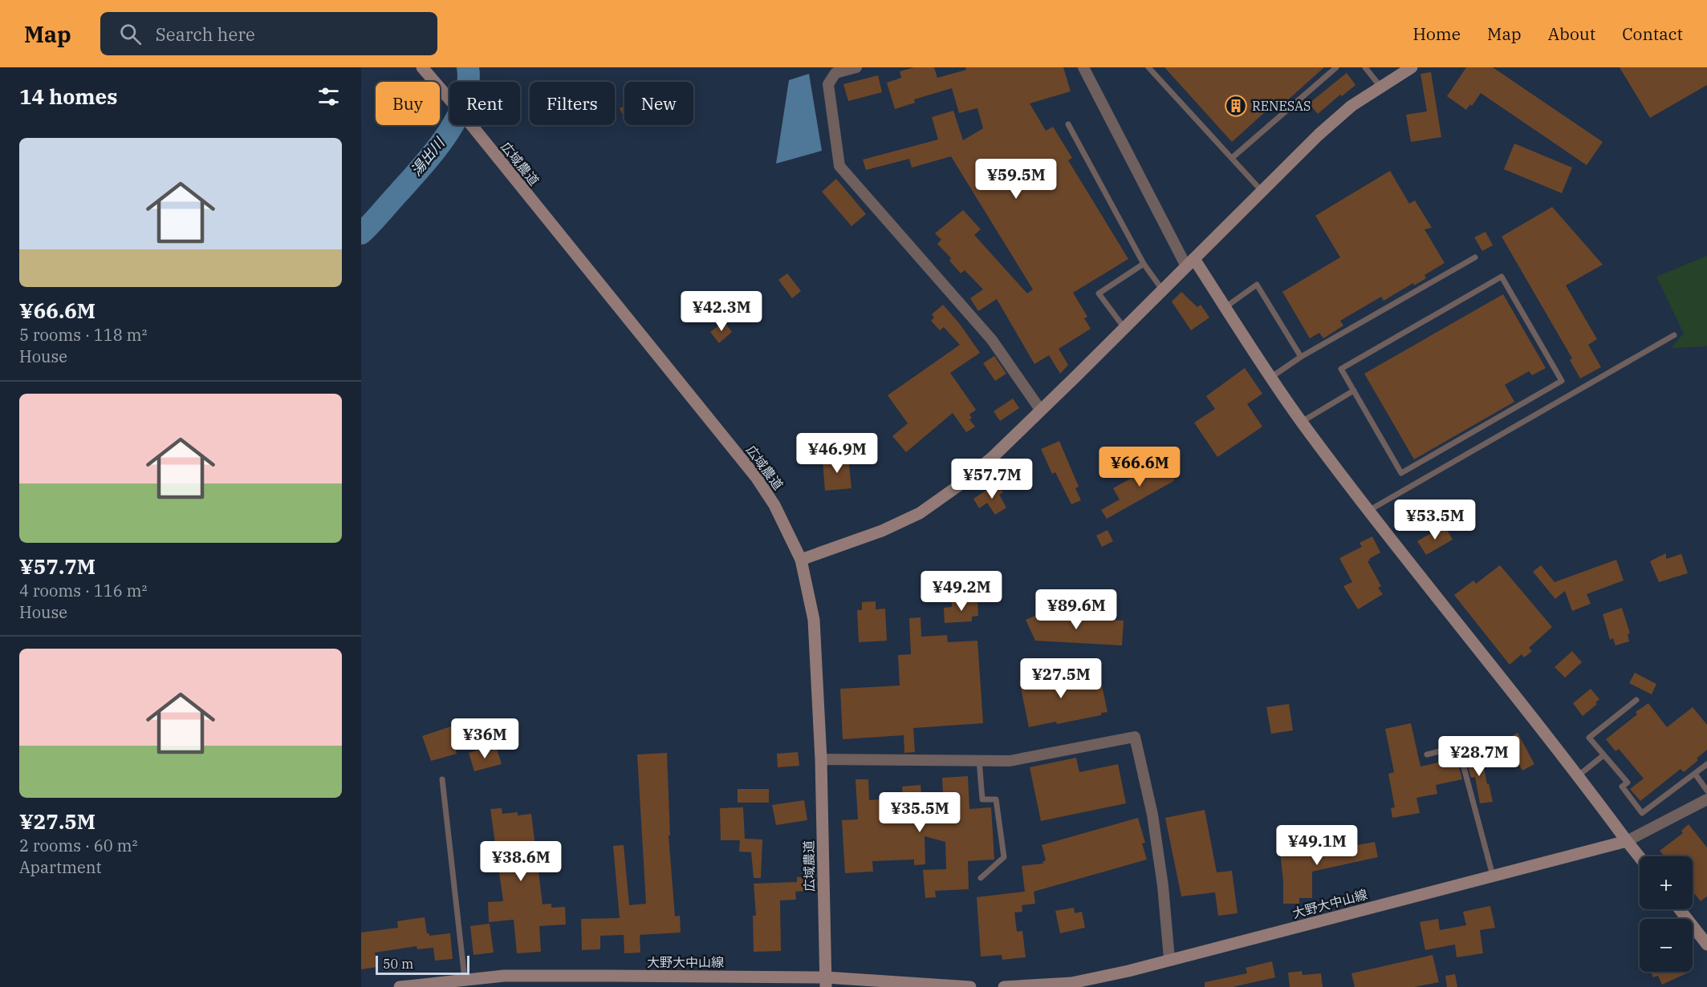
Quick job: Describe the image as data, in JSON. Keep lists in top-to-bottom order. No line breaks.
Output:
{"streets":{"street":["広域農道","大野大中山線"]},"crossings":[["広域農道","大野大中山線"]],"water":["湯出川"],"places":{"building":["RENESAS"]},"scale_bar":"50 m","page":{"header":"Map","search":"Search here","nav":["Home","Map","About","Contact"],"heading":"14 homes","chip":["Buy","Rent","Filters","New"],"list":[{"name":"¥66.6M","note":"5 rooms · 118 m² · House"},{"name":"¥57.7M","note":"4 rooms · 116 m² · House"},{"name":"¥27.5M","note":"2 rooms · 60 m² · Apartment"}],"price":["¥59.5M","¥42.3M","¥46.9M","¥66.6M","¥57.7M","¥53.5M","¥49.2M","¥89.6M","¥27.5M","¥36M","¥28.7M","¥35.5M","¥49.1M","¥38.6M"],"map_buttons":["+","−"],"scale":"50 m"}}
